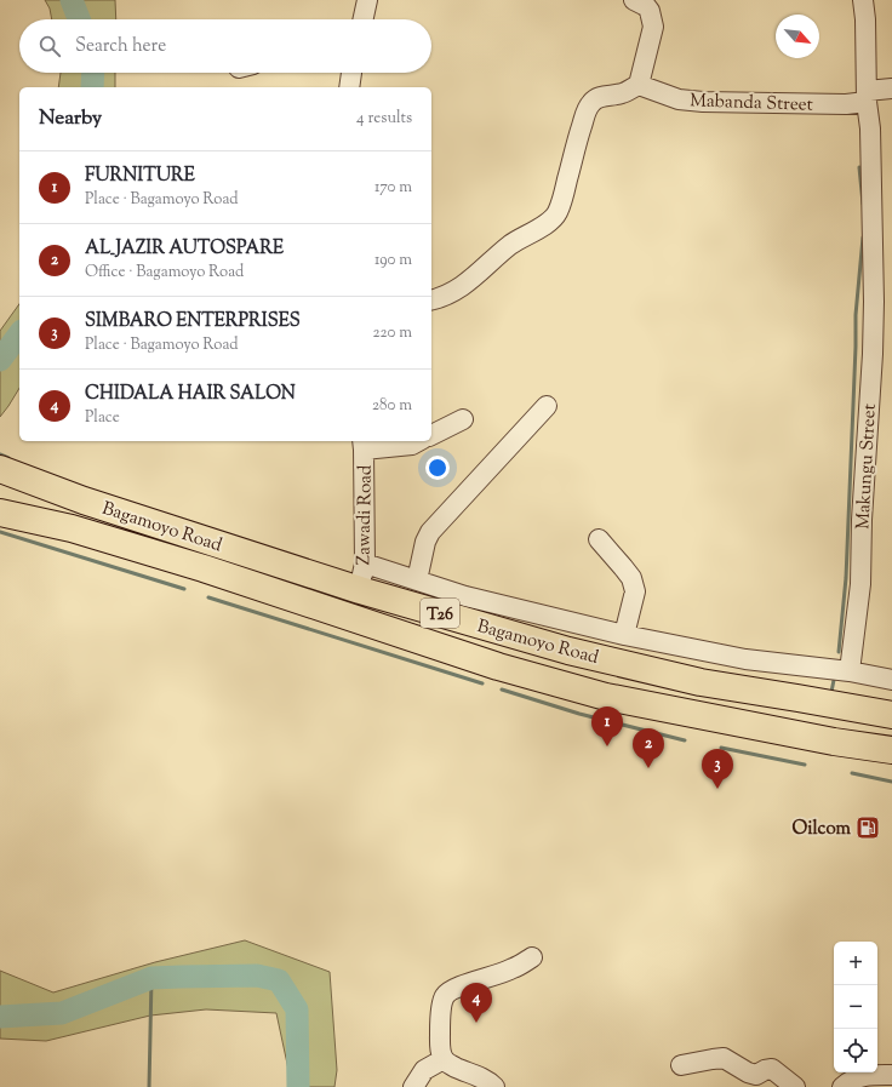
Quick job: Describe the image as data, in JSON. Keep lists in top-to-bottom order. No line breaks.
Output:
{"streets":{"highway":["Bagamoyo Road","T26"],"street":["Mabanda Street","Makungu Street","Zawadi Road"]},"crossings":[["Mabanda Street","Makungu Street"],["Zawadi Road","Bagamoyo Road"]],"places":{"fuel station":["Oilcom"]},"north":"bottom right","page":{"search":"Search here","heading":["Nearby","4 results"],"list":[{"mark":"1","name":"FURNITURE","note":"Place · Bagamoyo Road","value":"170 m"},{"mark":"2","name":"AL_JAZIR AUTOSPARE","note":"Office · Bagamoyo Road","value":"190 m"},{"mark":"3","name":"SIMBARO ENTERPRISES","note":"Place · Bagamoyo Road","value":"220 m"},{"mark":"4","name":"CHIDALA HAIR SALON","note":"Place","value":"280 m"}],"pins":["1","2","3","4"],"map_buttons":["+","−"]}}
